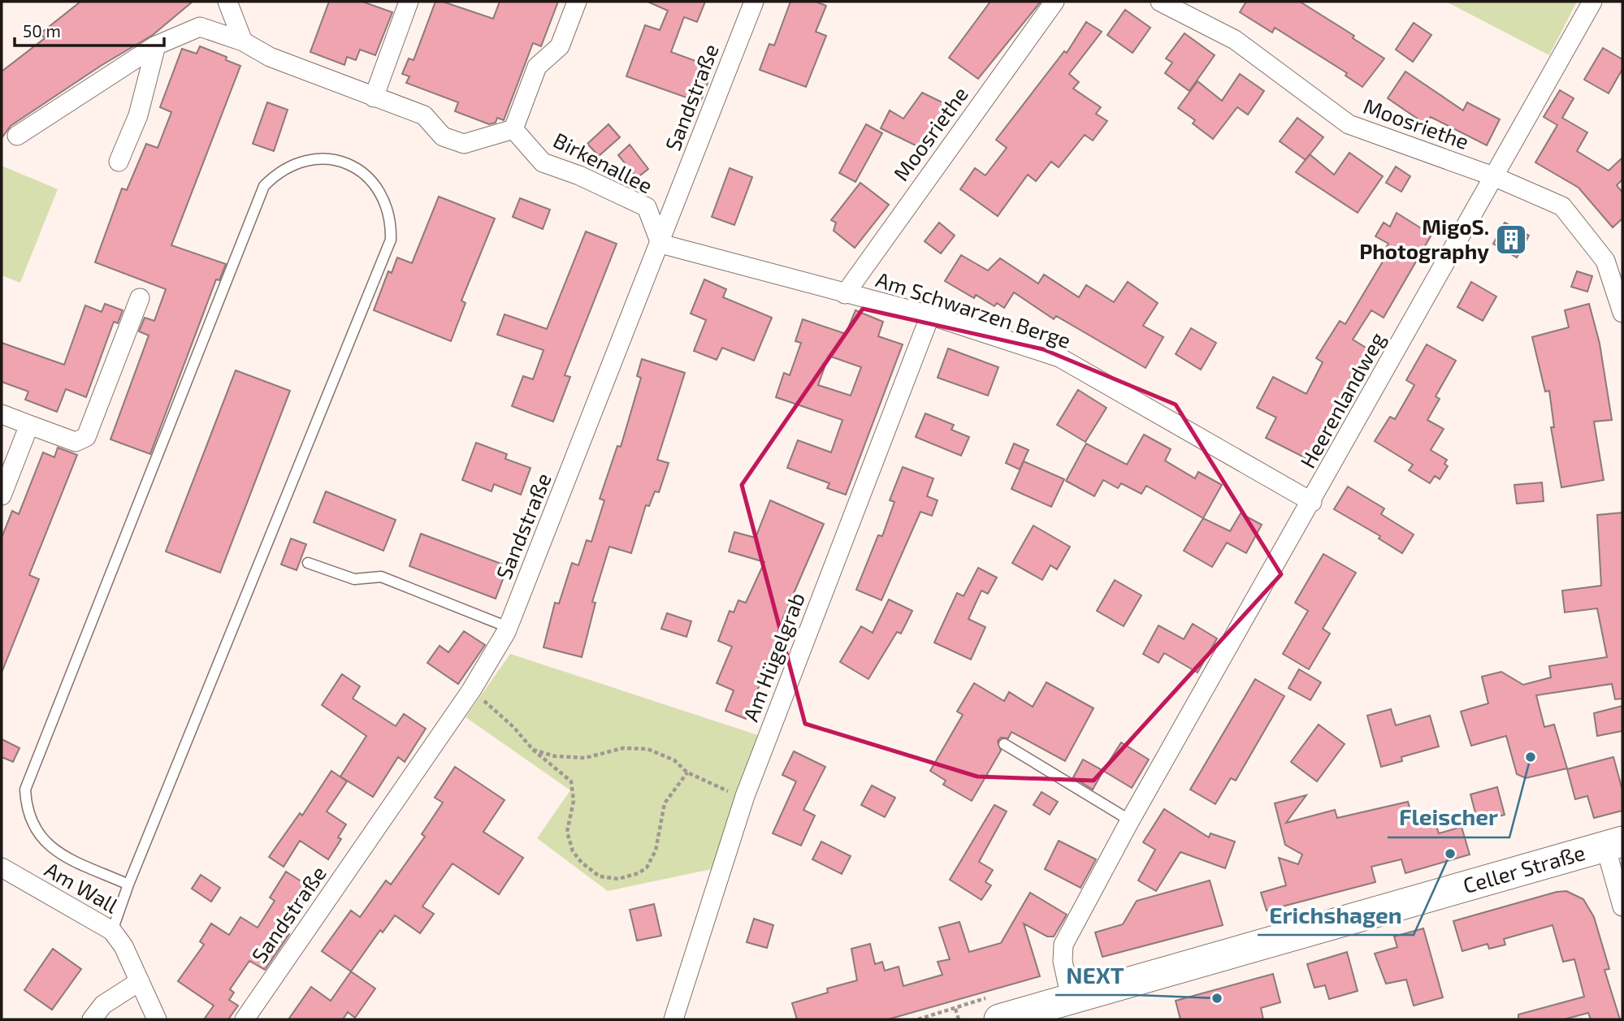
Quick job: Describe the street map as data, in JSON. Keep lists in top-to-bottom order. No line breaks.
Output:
{"streets":{"main road":["Celler Straße"],"street":["Sandstraße","Moosriethe","Birkenallee","Am Schwarzen Berge","Heerenlandweg","Am Hügelgrab","Am Wall"]},"crossings":[["Sandstraße","Birkenallee"],["Sandstraße","Am Schwarzen Berge"],["Moosriethe","Am Schwarzen Berge"],["Moosriethe","Heerenlandweg"],["Birkenallee","Am Schwarzen Berge"],["Am Schwarzen Berge","Heerenlandweg"],["Am Schwarzen Berge","Am Hügelgrab"],["Heerenlandweg","Celler Straße"]],"places":{"building":["MigoS. Photography"],"other":["Fleischer","Erichshagen","NEXT"]},"scale_bar":"50 m"}
